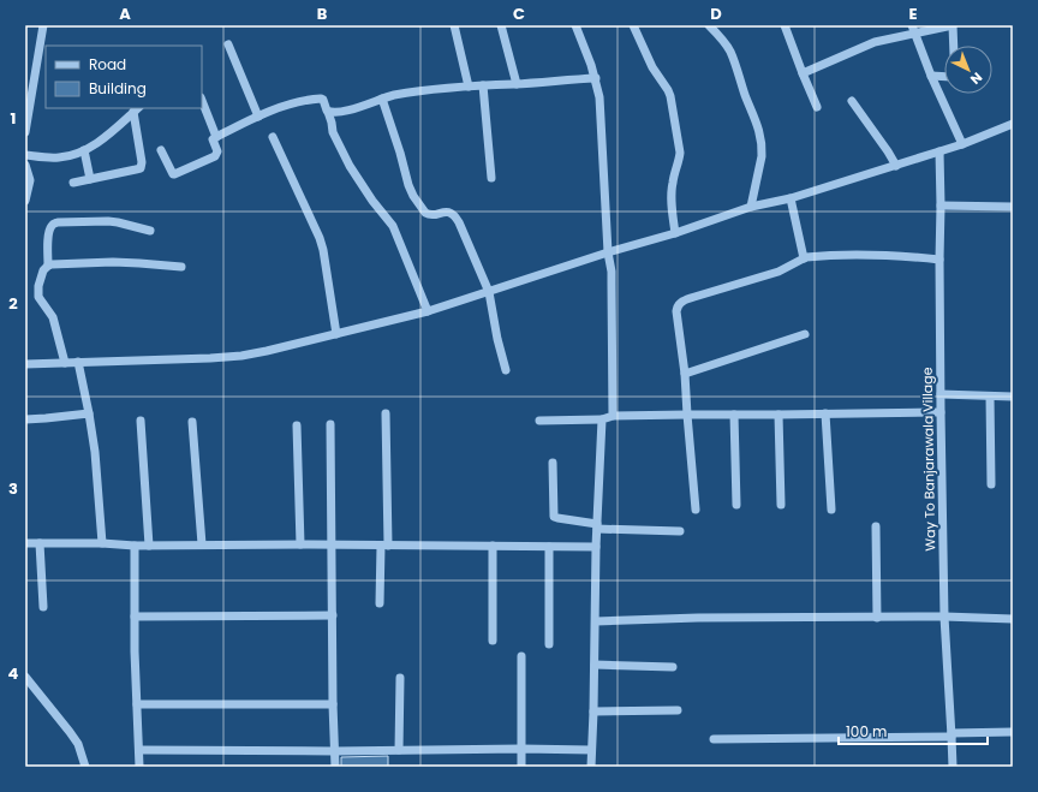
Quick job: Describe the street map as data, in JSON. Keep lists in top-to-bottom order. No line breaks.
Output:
{"streets":{"street":["Way To Banjarawala Village"]},"legend":["Road","Building"],"scale_bar":"100 m","north":"bottom right","grid":{"columns":["A","B","C","D","E"],"rows":["1","2","3","4"]}}
